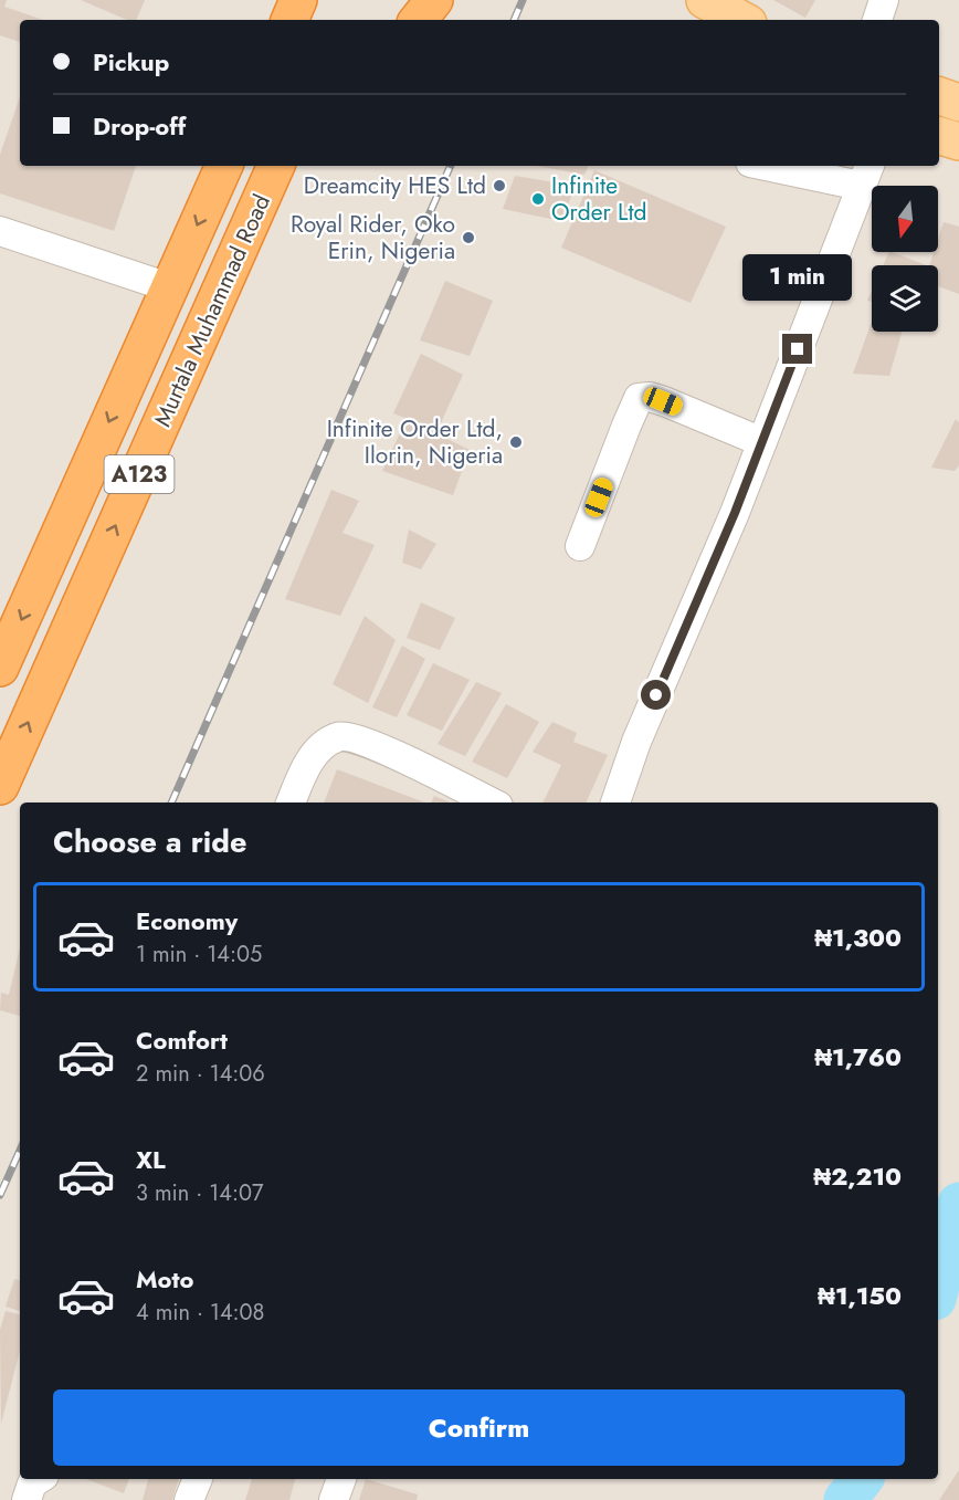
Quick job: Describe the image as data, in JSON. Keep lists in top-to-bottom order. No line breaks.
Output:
{"streets":{"highway":["Murtala Muhammad Road","A123"]},"places":["Dreamcity HES Ltd","Infinite Order Ltd","Royal Rider, Oko Erin, Nigeria","Infinite Order Ltd, Ilorin, Nigeria"],"north":"bottom","page":{"banner":["Pickup","Drop-off"],"bubble":"1 min","heading":"Choose a ride","list":[{"name":"Economy","note":"1 min · 14:05","value":"₦1,300"},{"name":"Comfort","note":"2 min · 14:06","value":"₦1,760"},{"name":"XL","note":"3 min · 14:07","value":"₦2,210"},{"name":"Moto","note":"4 min · 14:08","value":"₦1,150"}],"buttons":"Confirm"}}
